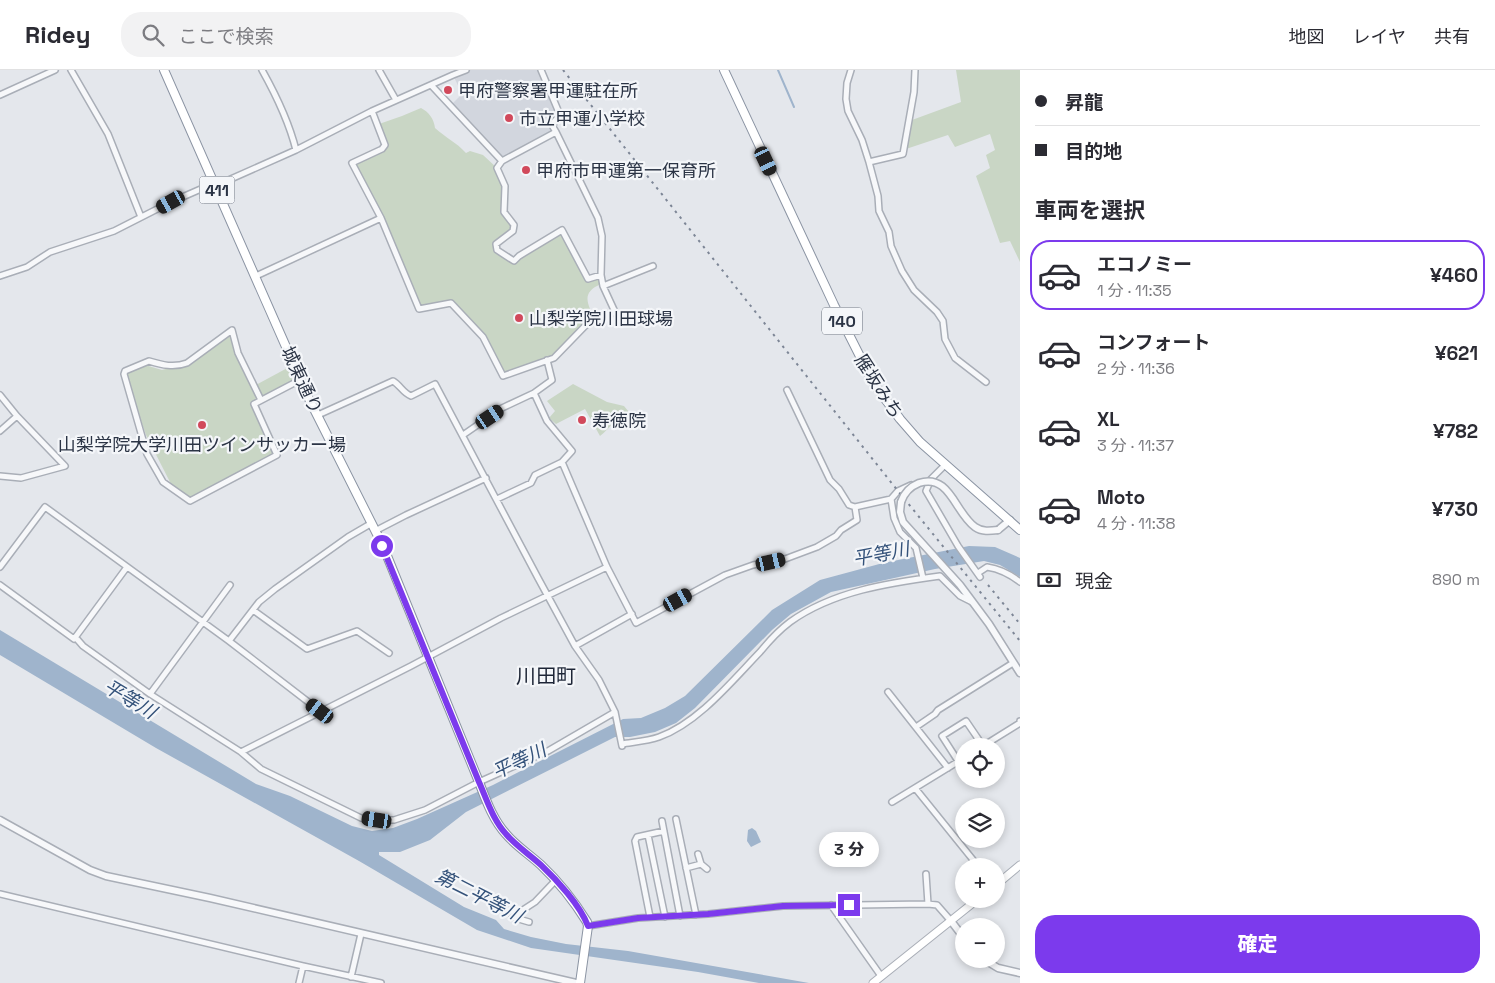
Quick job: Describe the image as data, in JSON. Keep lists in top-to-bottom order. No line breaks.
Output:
{"streets":{"highway":["411","140","城東通り","雁坂みち"]},"districts":["川田町"],"water":["平等川","第二平等川"],"places":["甲府警察署甲運駐在所","市立甲運小学校","甲府市甲運第一保育所","山梨学院川田球場","寿徳院","山梨学院大学川田ツインサッカー場"],"page":{"header":"Ridey","search":"ここで検索","nav":["地図","レイヤ","共有"],"banner":["昇龍","目的地"],"heading":"車両を選択","list":[{"name":"エコノミー","note":"1 分 · 11:35","value":"¥460"},{"name":"コンフォート","note":"2 分 · 11:36","value":"¥621"},{"name":"XL","note":"3 分 · 11:37","value":"¥782"},{"name":"Moto","note":"4 分 · 11:38","value":"¥730"}],"pay":["現金","890 m"],"map_buttons":["+","−"],"bubble":"3 分","buttons":"確定"}}
